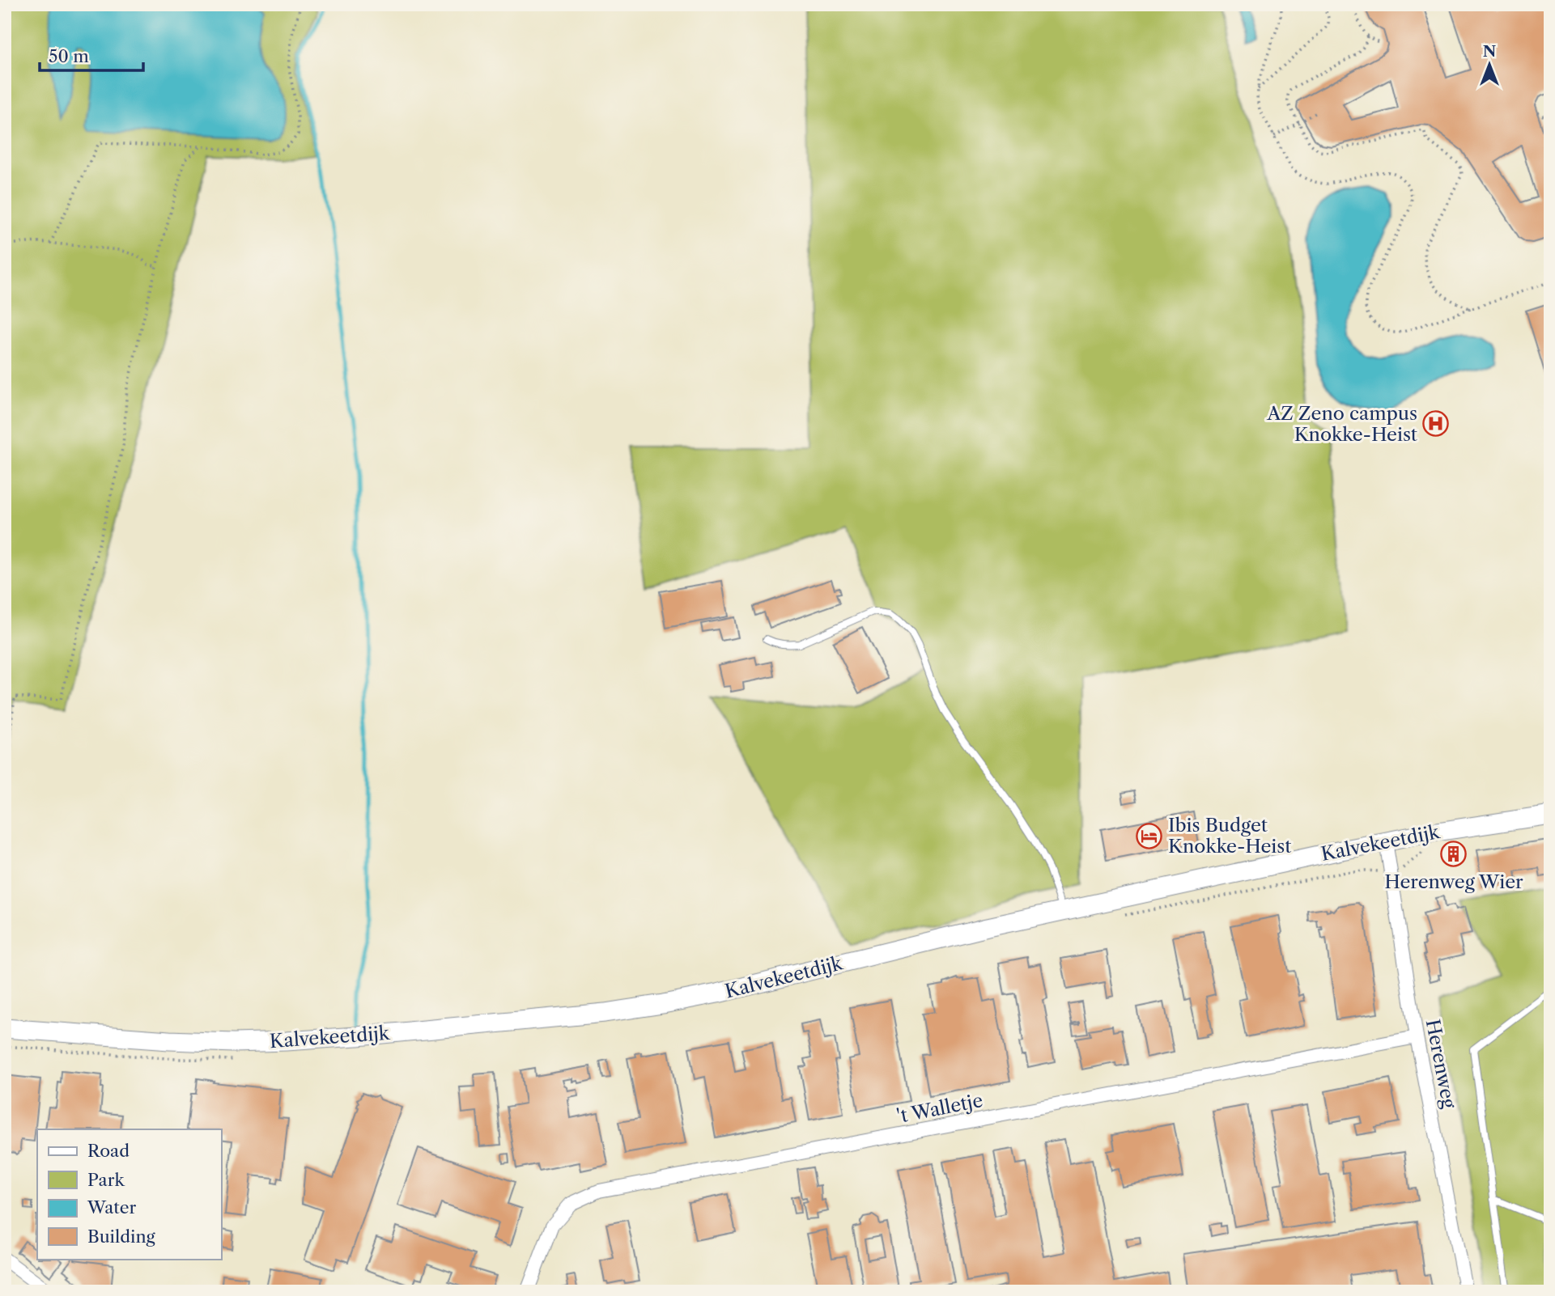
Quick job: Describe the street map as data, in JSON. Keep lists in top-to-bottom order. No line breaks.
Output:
{"streets":{"street":["Kalvekeetdijk","Herenweg","'t Walletje"]},"crossings":[["Kalvekeetdijk","Herenweg"],["Herenweg","'t Walletje"]],"places":{"hospital":["AZ Zeno campus Knokke-Heist"],"hotel":["Ibis Budget Knokke-Heist"],"building":["Herenweg Wier"]},"legend":["Road","Park","Water","Building"],"scale_bar":"50 m","north":"top"}
